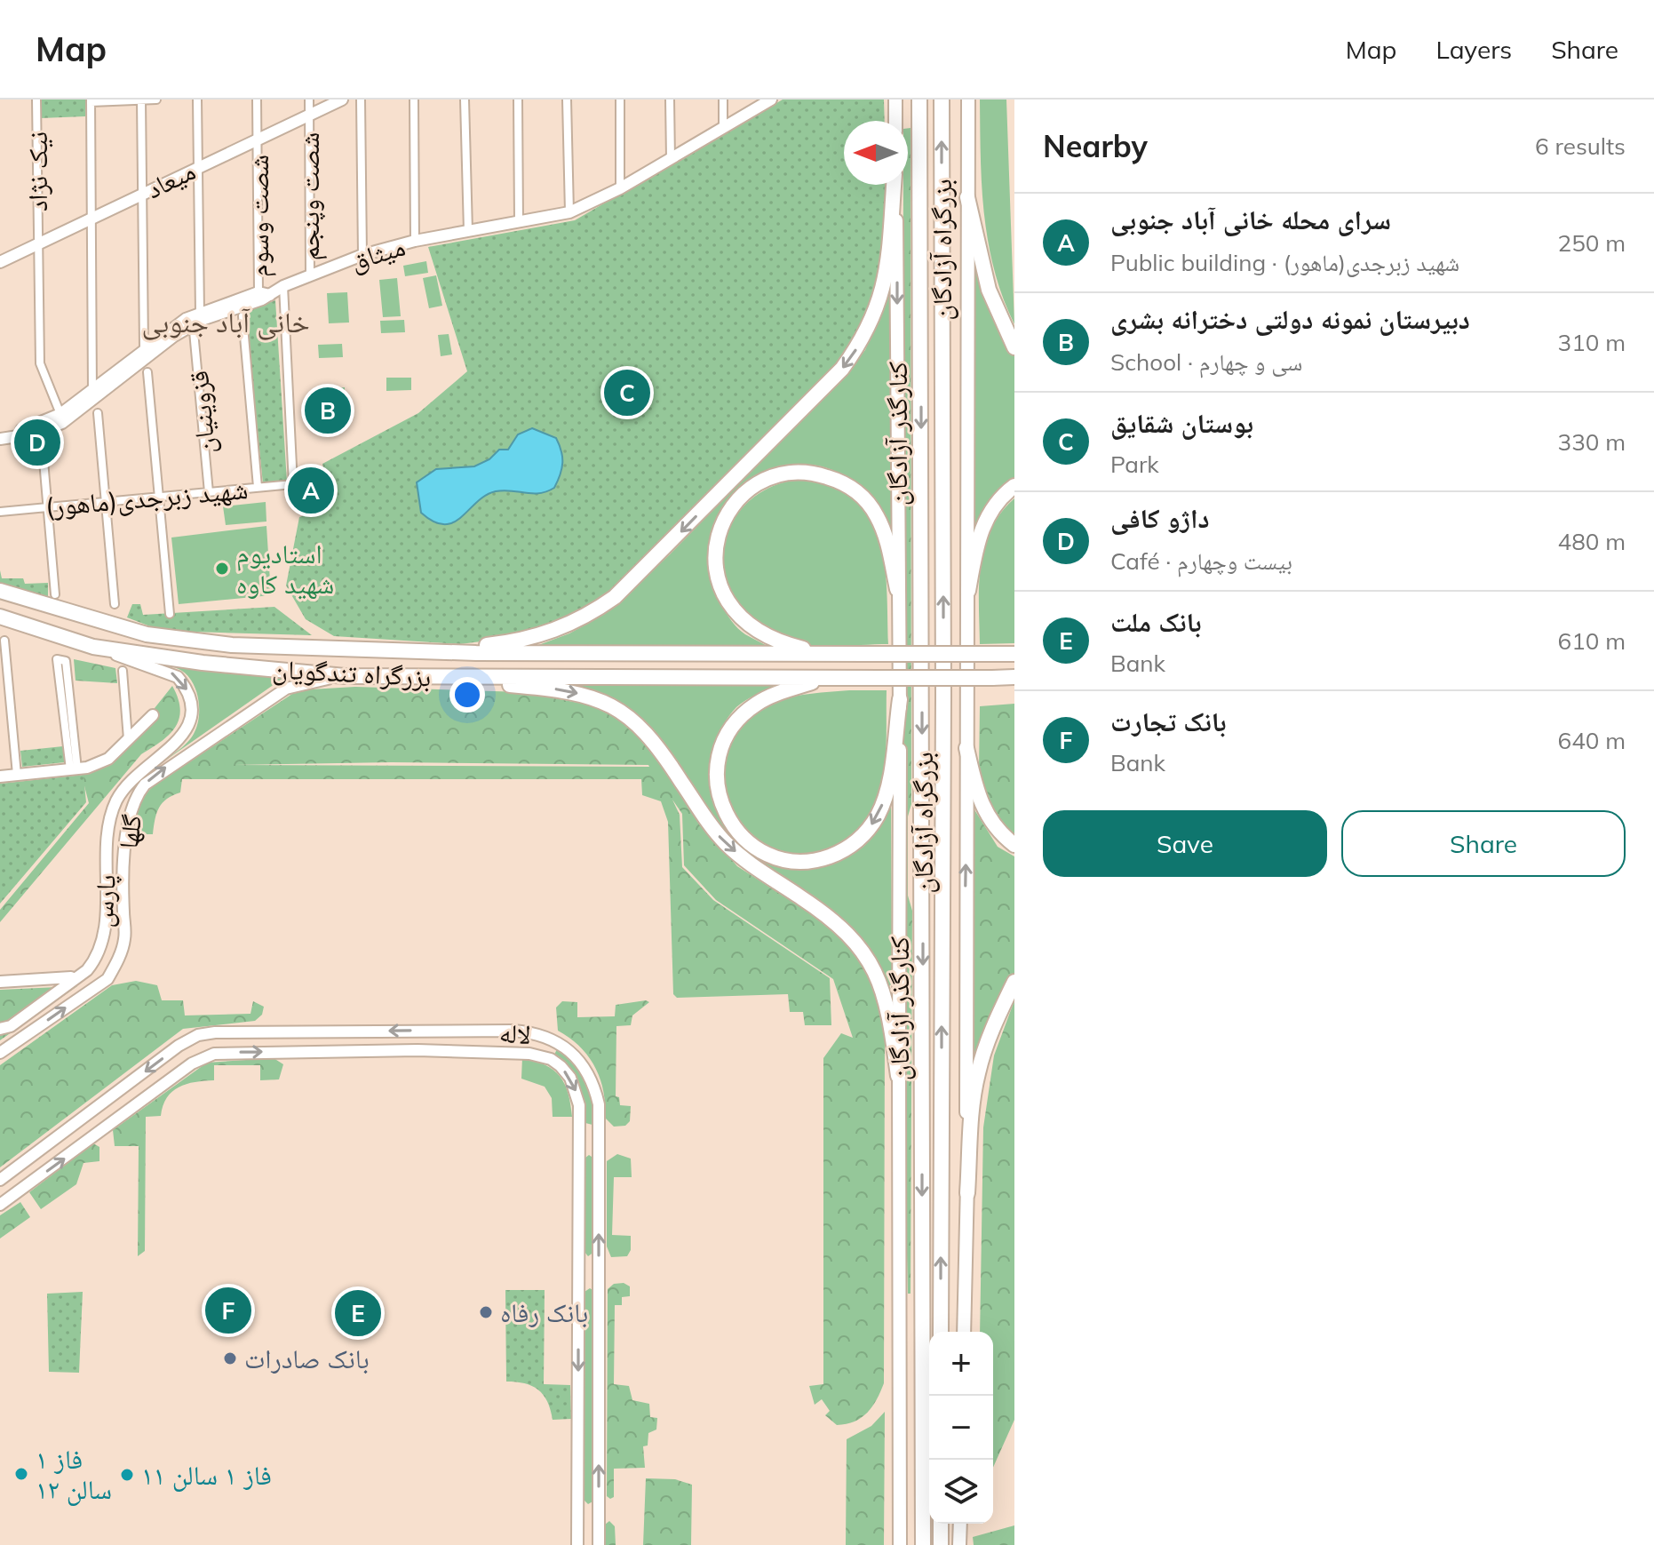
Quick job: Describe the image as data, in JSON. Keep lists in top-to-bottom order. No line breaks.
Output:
{"streets":{"highway":["بزرگراه آزادگان","بزرگراه تندگویان"],"main road":["کنارگذر آزادگان"],"street":["نیک نژاد","میعاد","شصت وپنجم","شصت وسوم","میثاق","قزوینیان","شهید زبرجدی(ماهور)","گلها","پارس","لاله"]},"crossings":[["نیک نژاد","میعاد"],["نیک نژاد","میثاق"],["میعاد","شصت وپنجم"],["میعاد","شصت وسوم"],["شصت وپنجم","میثاق"],["شصت وسوم","میثاق"],["میثاق","شهید زبرجدی(ماهور)"],["قزوینیان","شهید زبرجدی(ماهور)"],["بزرگراه تندگویان","گلها"],["بزرگراه تندگویان","پارس"]],"one_way":["گلها"],"districts":["خانی آباد جنوبی"],"places":["استادیوم شهید کاوه","بانک رفاه","بانک صادرات","فاز ۱ سالن ۱۲","فاز ۱ سالن ۱۱"],"north":"left","page":{"header":"Map","nav":["Map","Layers","Share"],"heading":["Nearby","6 results"],"list":[{"mark":"A","name":"سرای محله خانی آباد جنوبی","note":"Public building · شهید زبرجدی(ماهور)","value":"250 m"},{"mark":"B","name":"دبیرستان نمونه دولتی دخترانه بشری","note":"School · سی و چهارم","value":"310 m"},{"mark":"C","name":"بوستان شقایق","note":"Park","value":"330 m"},{"mark":"D","name":"داژو کافی","note":"Café · بیست وچهارم","value":"480 m"},{"mark":"E","name":"بانک ملت","note":"Bank","value":"610 m"},{"mark":"F","name":"بانک تجارت","note":"Bank","value":"640 m"}],"pins":["C","B","D","A","F","E"],"buttons":["Save","Share"],"map_buttons":["+","−"]}}
